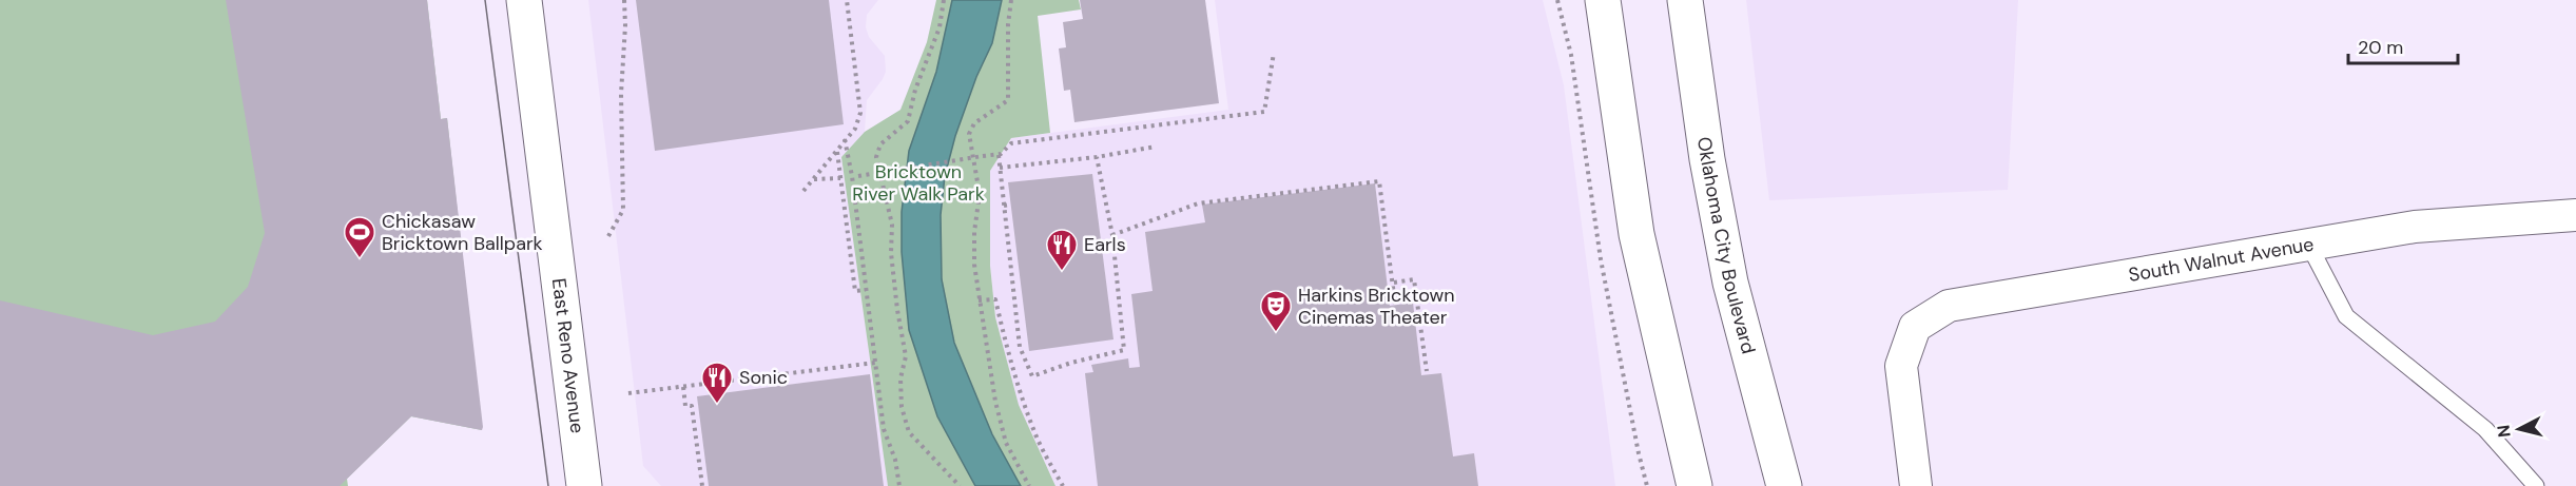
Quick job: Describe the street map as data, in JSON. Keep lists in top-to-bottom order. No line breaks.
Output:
{"streets":{"main road":["Oklahoma City Boulevard","East Reno Avenue"],"street":["South Walnut Avenue"]},"parks":["Bricktown River Walk Park"],"places":{"sports":["Chickasaw Bricktown Ballpark"],"restaurant":["Earls","Sonic"],"theatre":["Harkins Bricktown Cinemas Theater"]},"scale_bar":"20 m","north":"left"}
